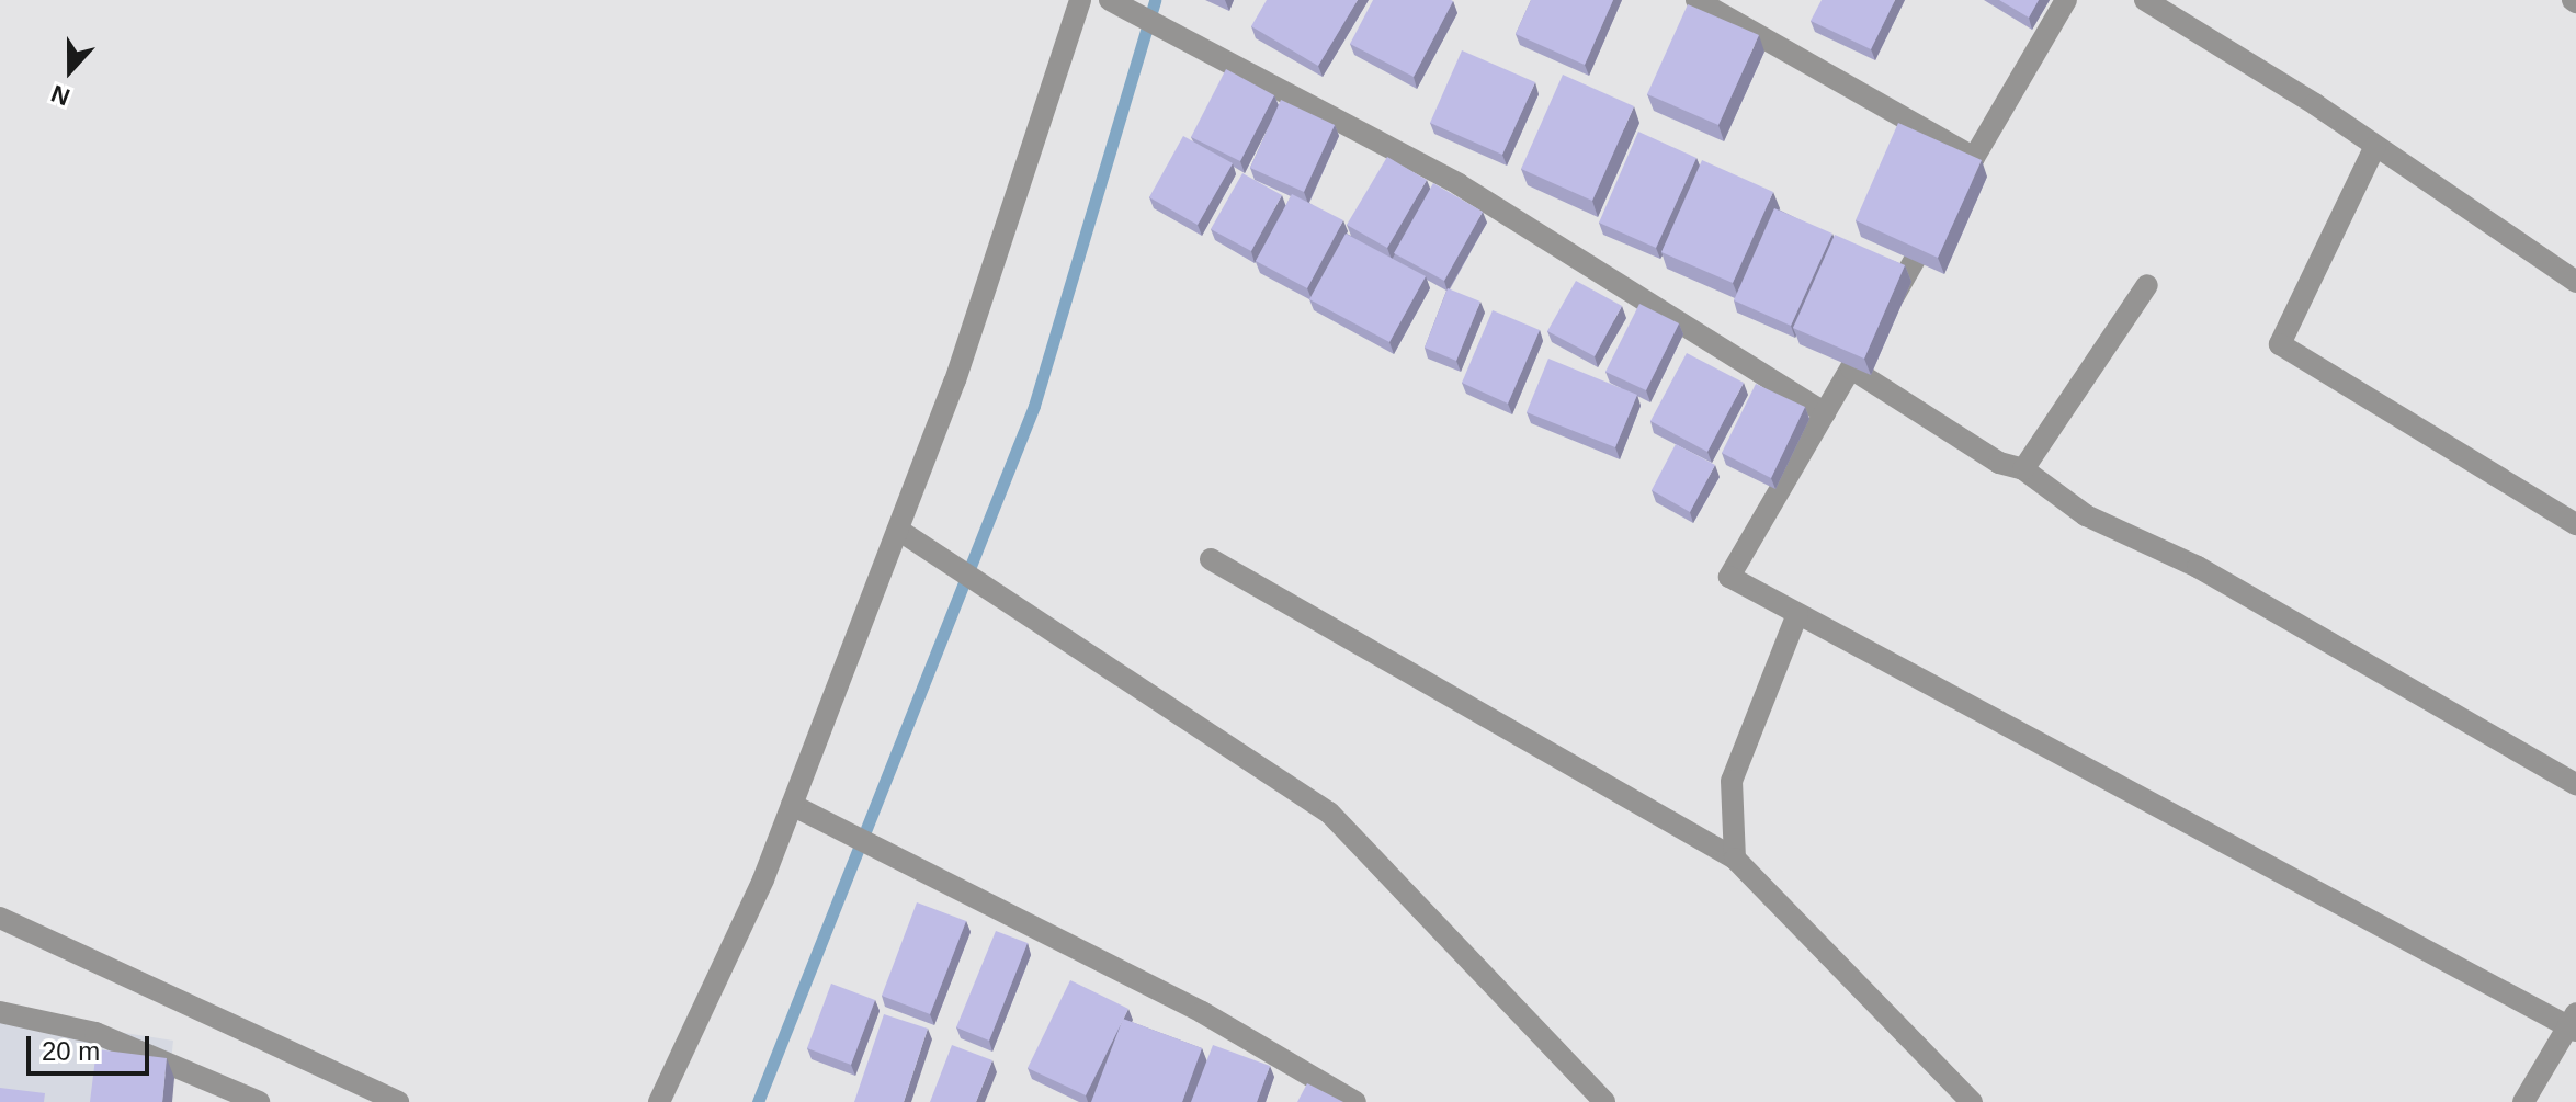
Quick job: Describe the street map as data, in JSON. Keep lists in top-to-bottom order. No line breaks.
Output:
{"scale_bar":"20 m","north":"bottom"}
